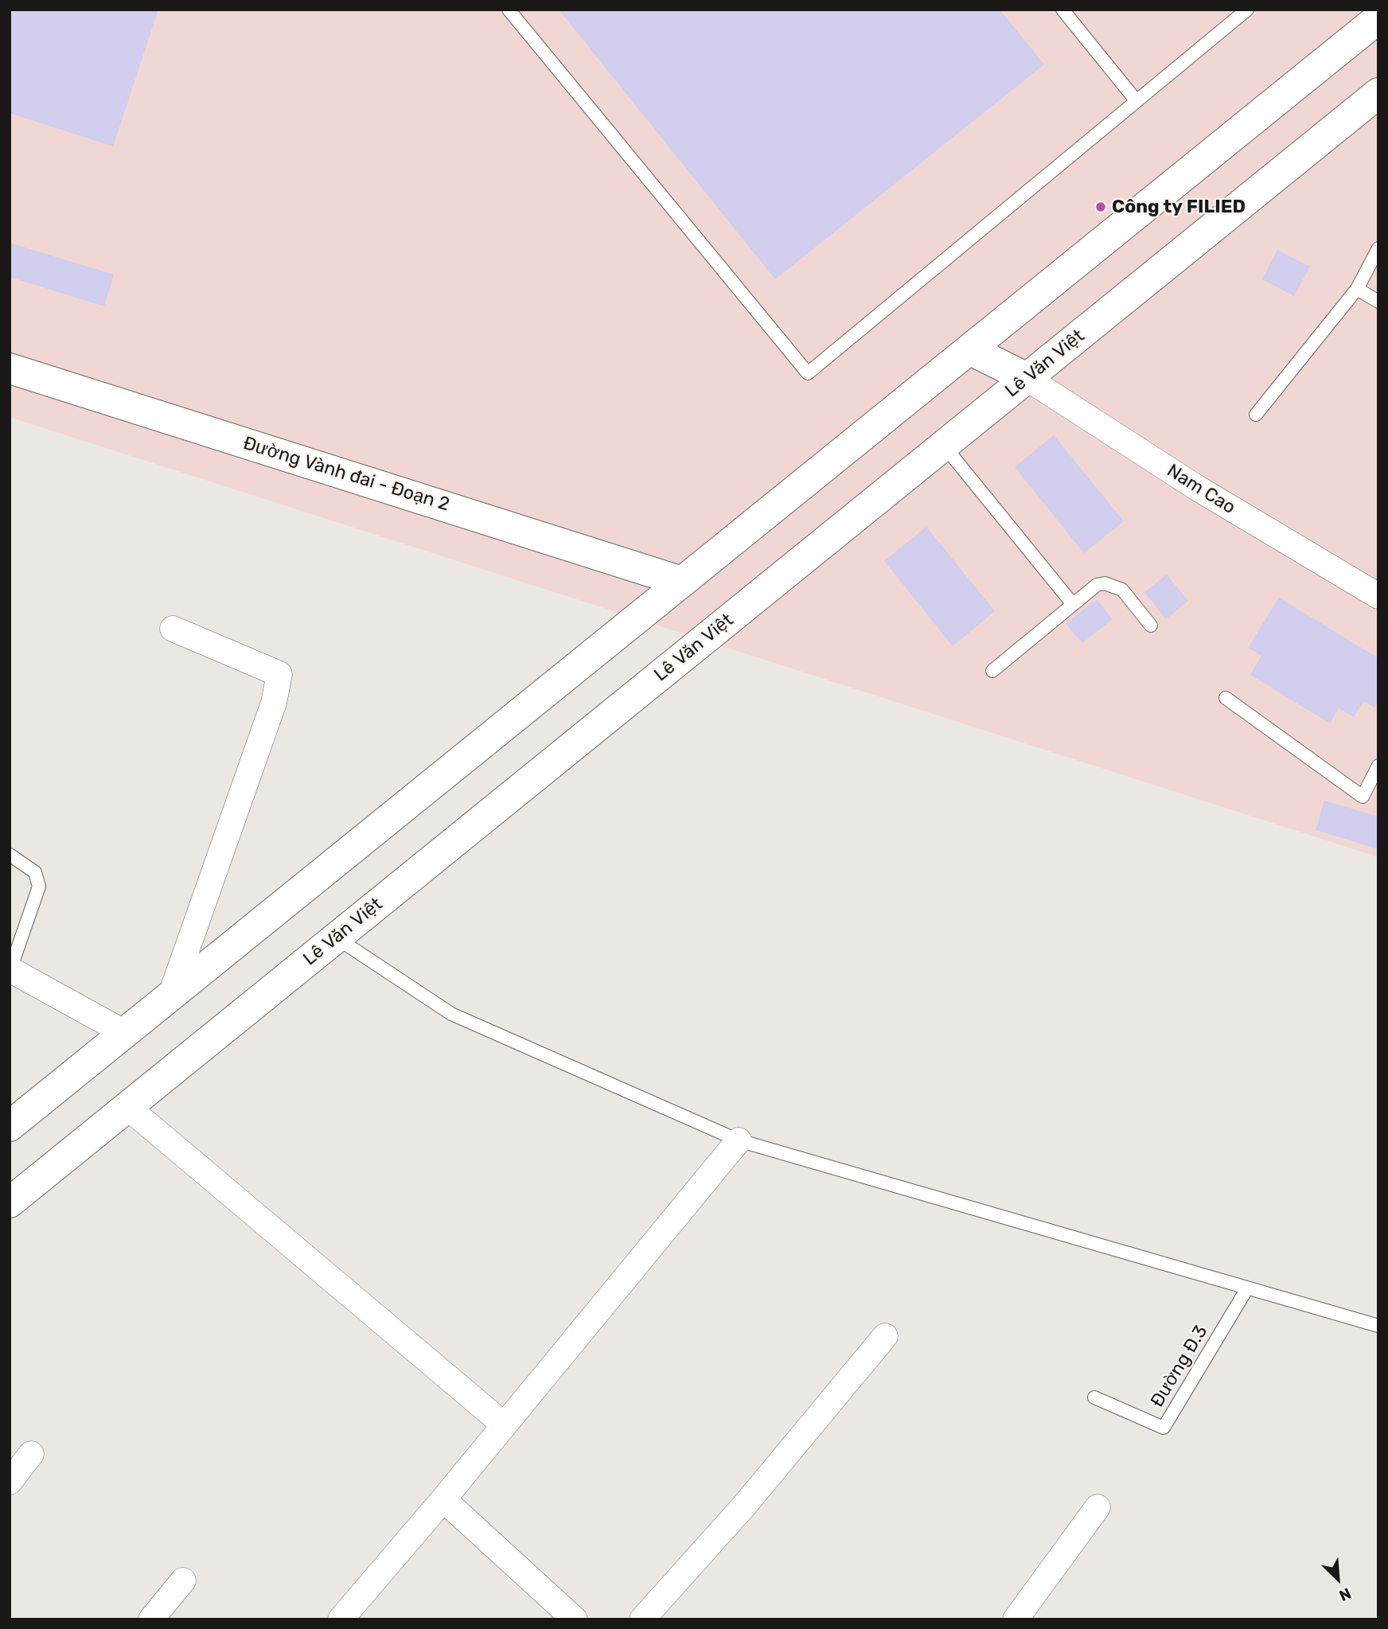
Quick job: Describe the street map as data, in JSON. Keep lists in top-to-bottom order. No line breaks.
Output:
{"streets":{"main road":["Lê Văn Việt","Đường Vành đai - Đoạn 2"],"street":["Nam Cao"],"lane":["Đường Đ.3"]},"crossings":[["Lê Văn Việt","Nam Cao"]],"places":["Công ty FILIED"],"north":"bottom right"}
